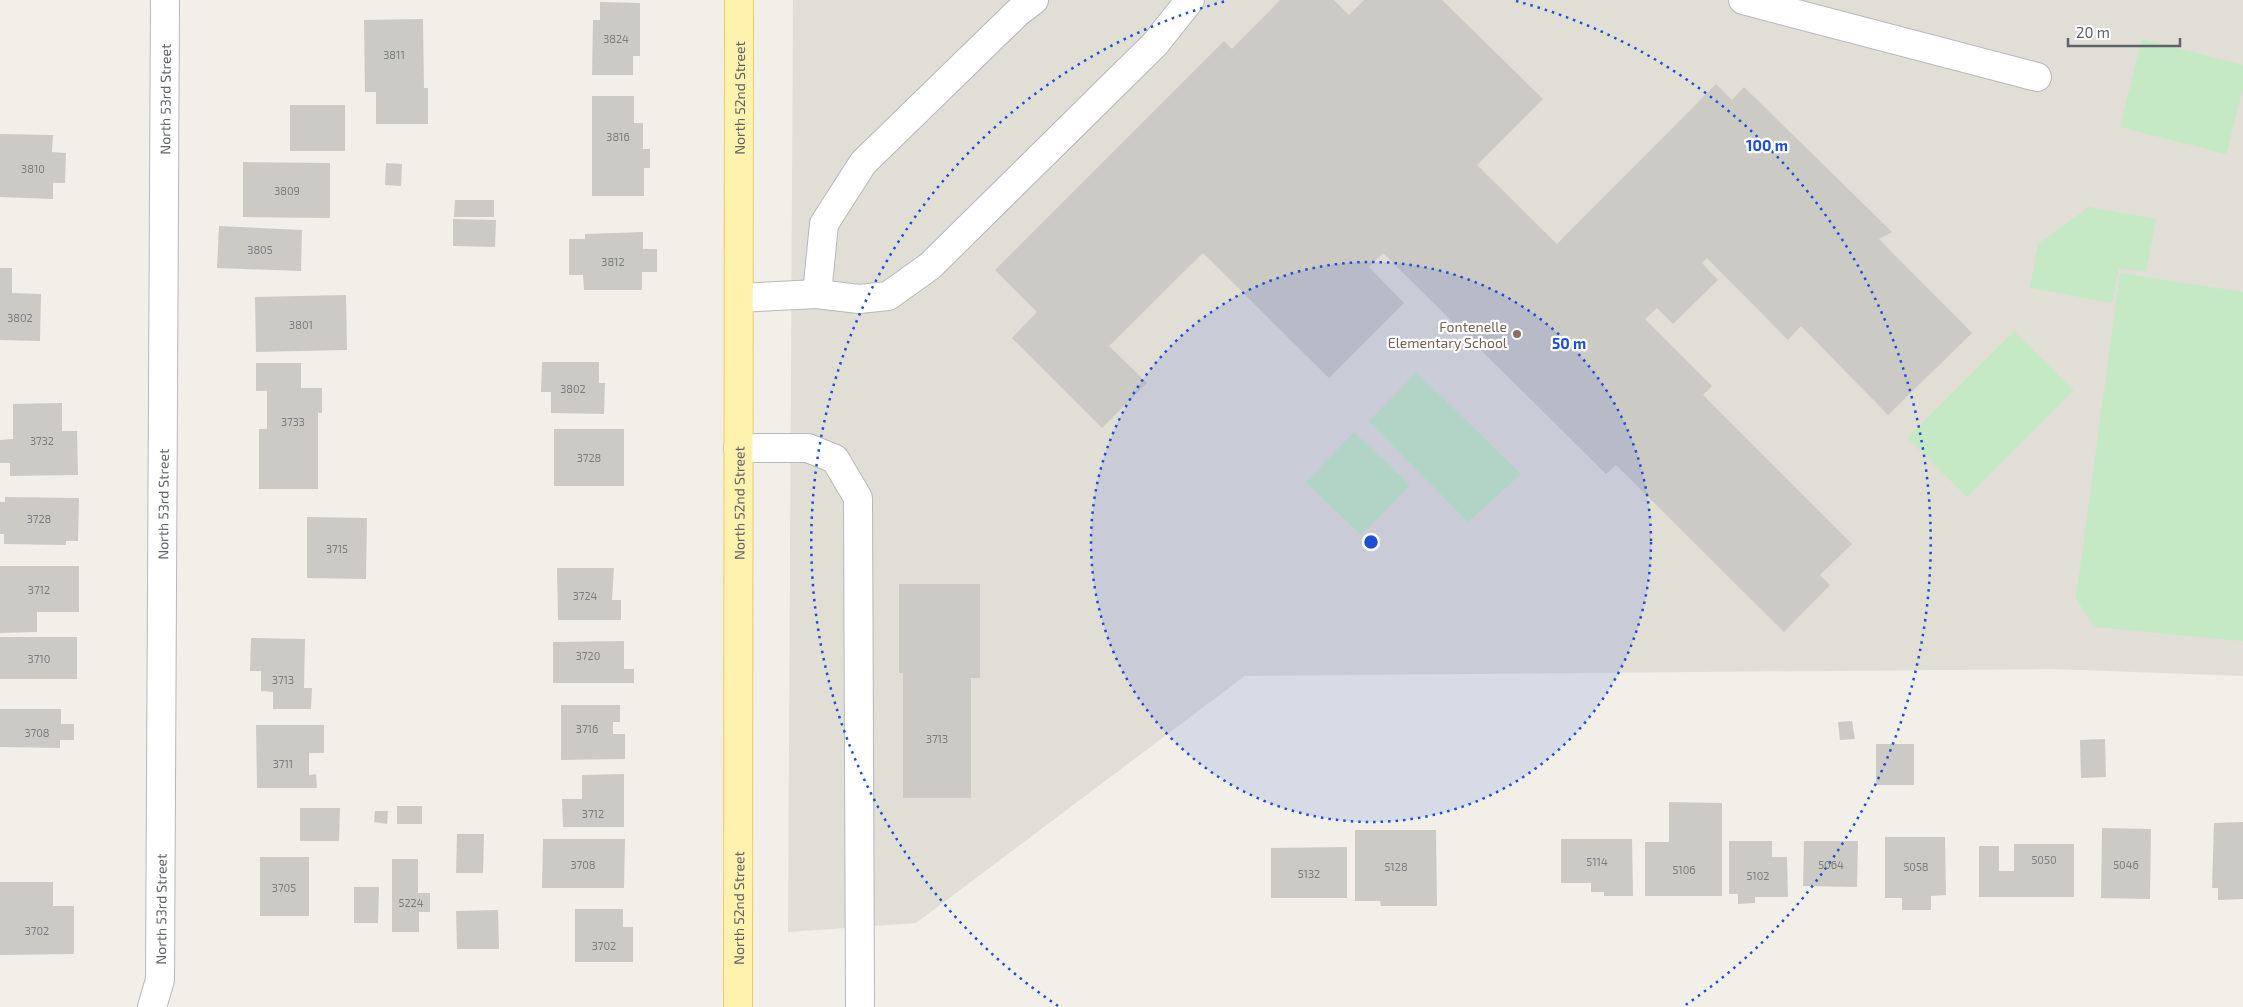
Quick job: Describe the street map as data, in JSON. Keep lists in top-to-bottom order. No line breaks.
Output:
{"streets":{"main road":["North 52nd Street"],"street":["North 53rd Street"]},"places":["Fontenelle Elementary School"],"house_numbers":["3824","3811","3816","3810","3809","3805","3812","3802","3801","3802","3733","3732","3728","3728","3715","3712","3724","3720","3710","3713","3716","3708","3713","3711","3712","5050","5114","3708","5064","5046","5128","5058","5106","5132","5102","3705","5224","3702","3702"],"scale_bar":"20 m","rings":["100 m","50 m"]}
